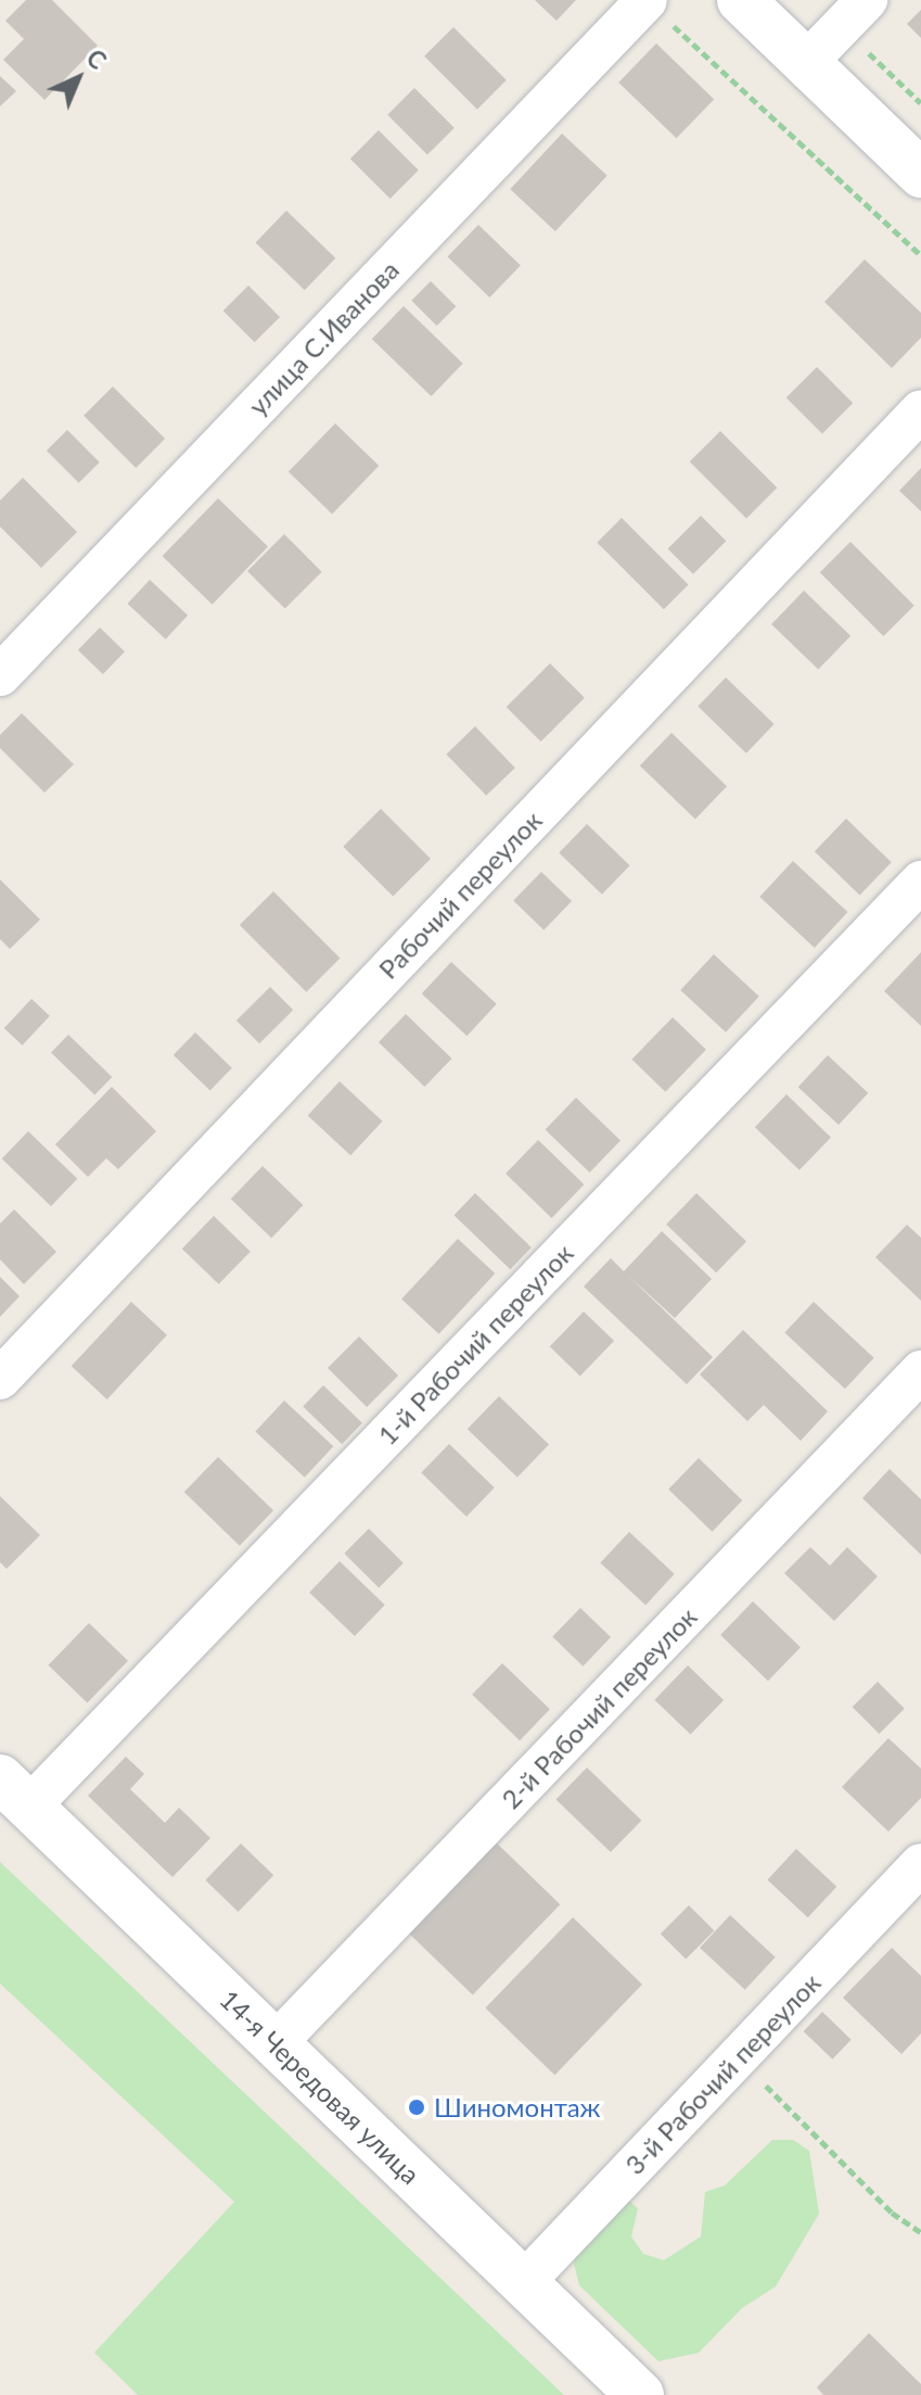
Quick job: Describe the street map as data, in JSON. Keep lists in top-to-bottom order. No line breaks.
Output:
{"streets":{"main road":["14-я Чередовая улица"],"street":["улица С.Иванова","Рабочий переулок","1-й Рабочий переулок","2-й Рабочий переулок","3-й Рабочий переулок"]},"crossings":[["1-й Рабочий переулок","14-я Чередовая улица"],["2-й Рабочий переулок","14-я Чередовая улица"],["3-й Рабочий переулок","14-я Чередовая улица"]],"places":["Шиномонтаж"],"north":"top right"}
